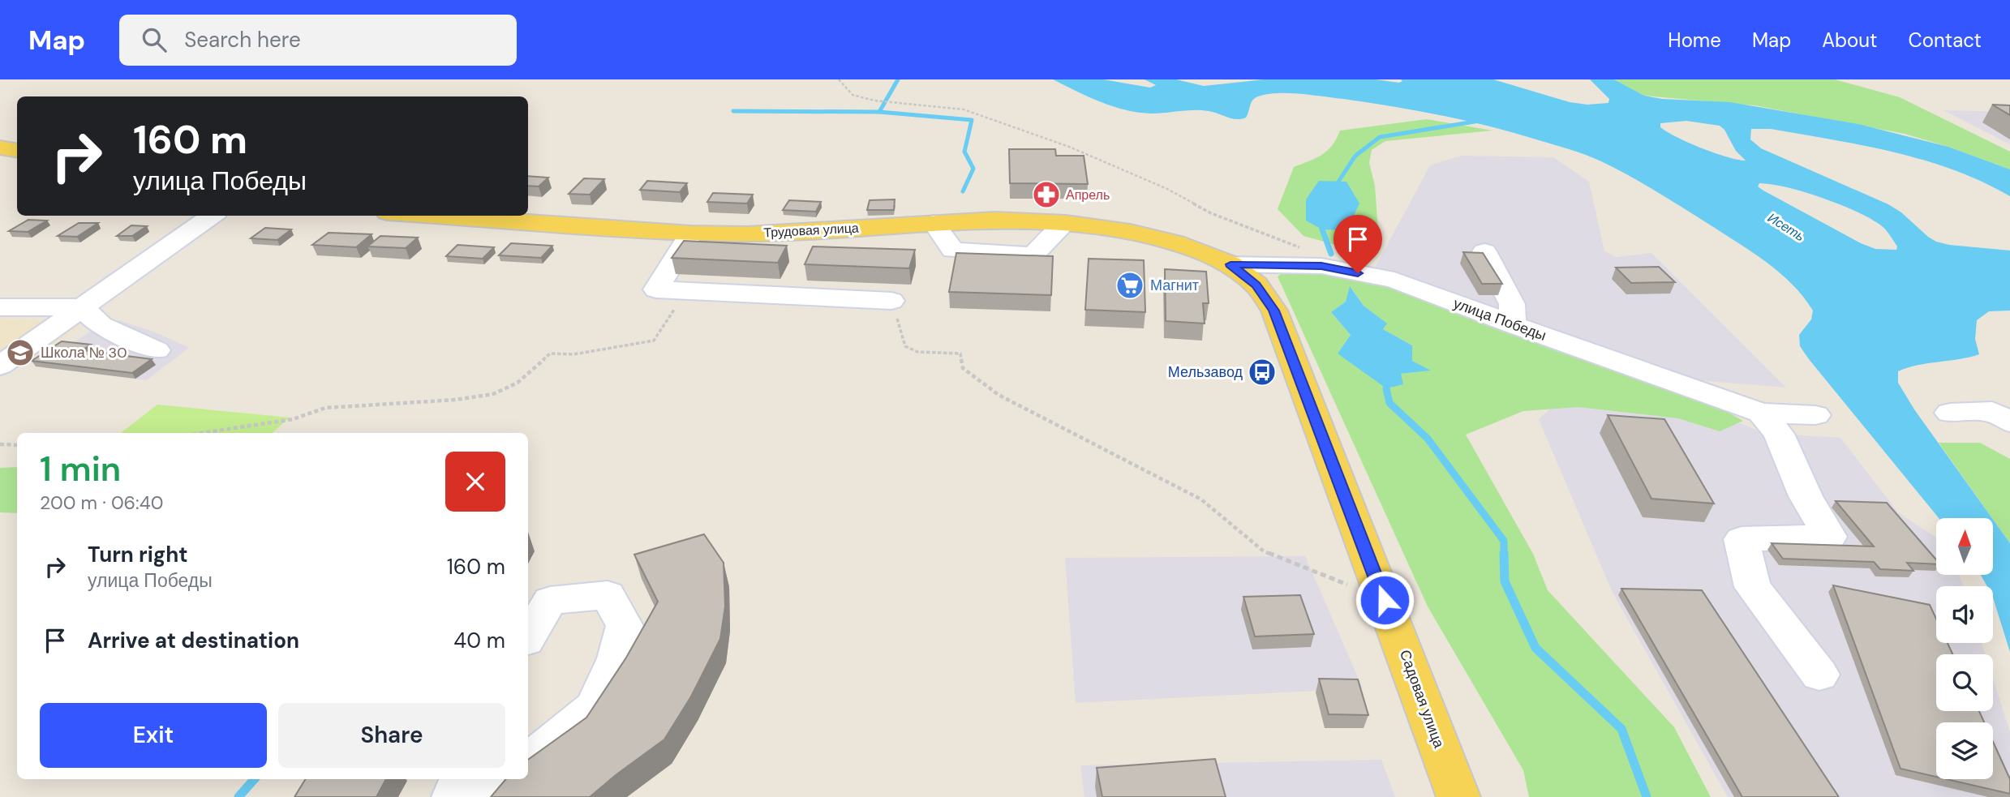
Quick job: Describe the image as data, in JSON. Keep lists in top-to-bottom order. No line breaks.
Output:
{"streets":{"main road":["Трудовая улица","Садовая улица"],"street":["улица Победы"]},"crossings":[["Трудовая улица","улица Победы"],["Трудовая улица","Садовая улица"],["улица Победы","Садовая улица"]],"water":["Исеть"],"places":{"pharmacy":["Апрель"],"supermarket":["Магнит"],"school or university":["Школа № 30"],"bus stop":["Мельзавод"]},"north":"top","page":{"header":"Map","search":"Search here","nav":["Home","Map","About","Contact"],"turn":["160 m","улица Победы"],"heading":["1 min","200 m · 06:40"],"list":[{"name":"Turn right","note":"улица Победы","value":"160 m"},{"name":"Arrive at destination","value":"40 m"}],"buttons":["Exit","Share"]}}
